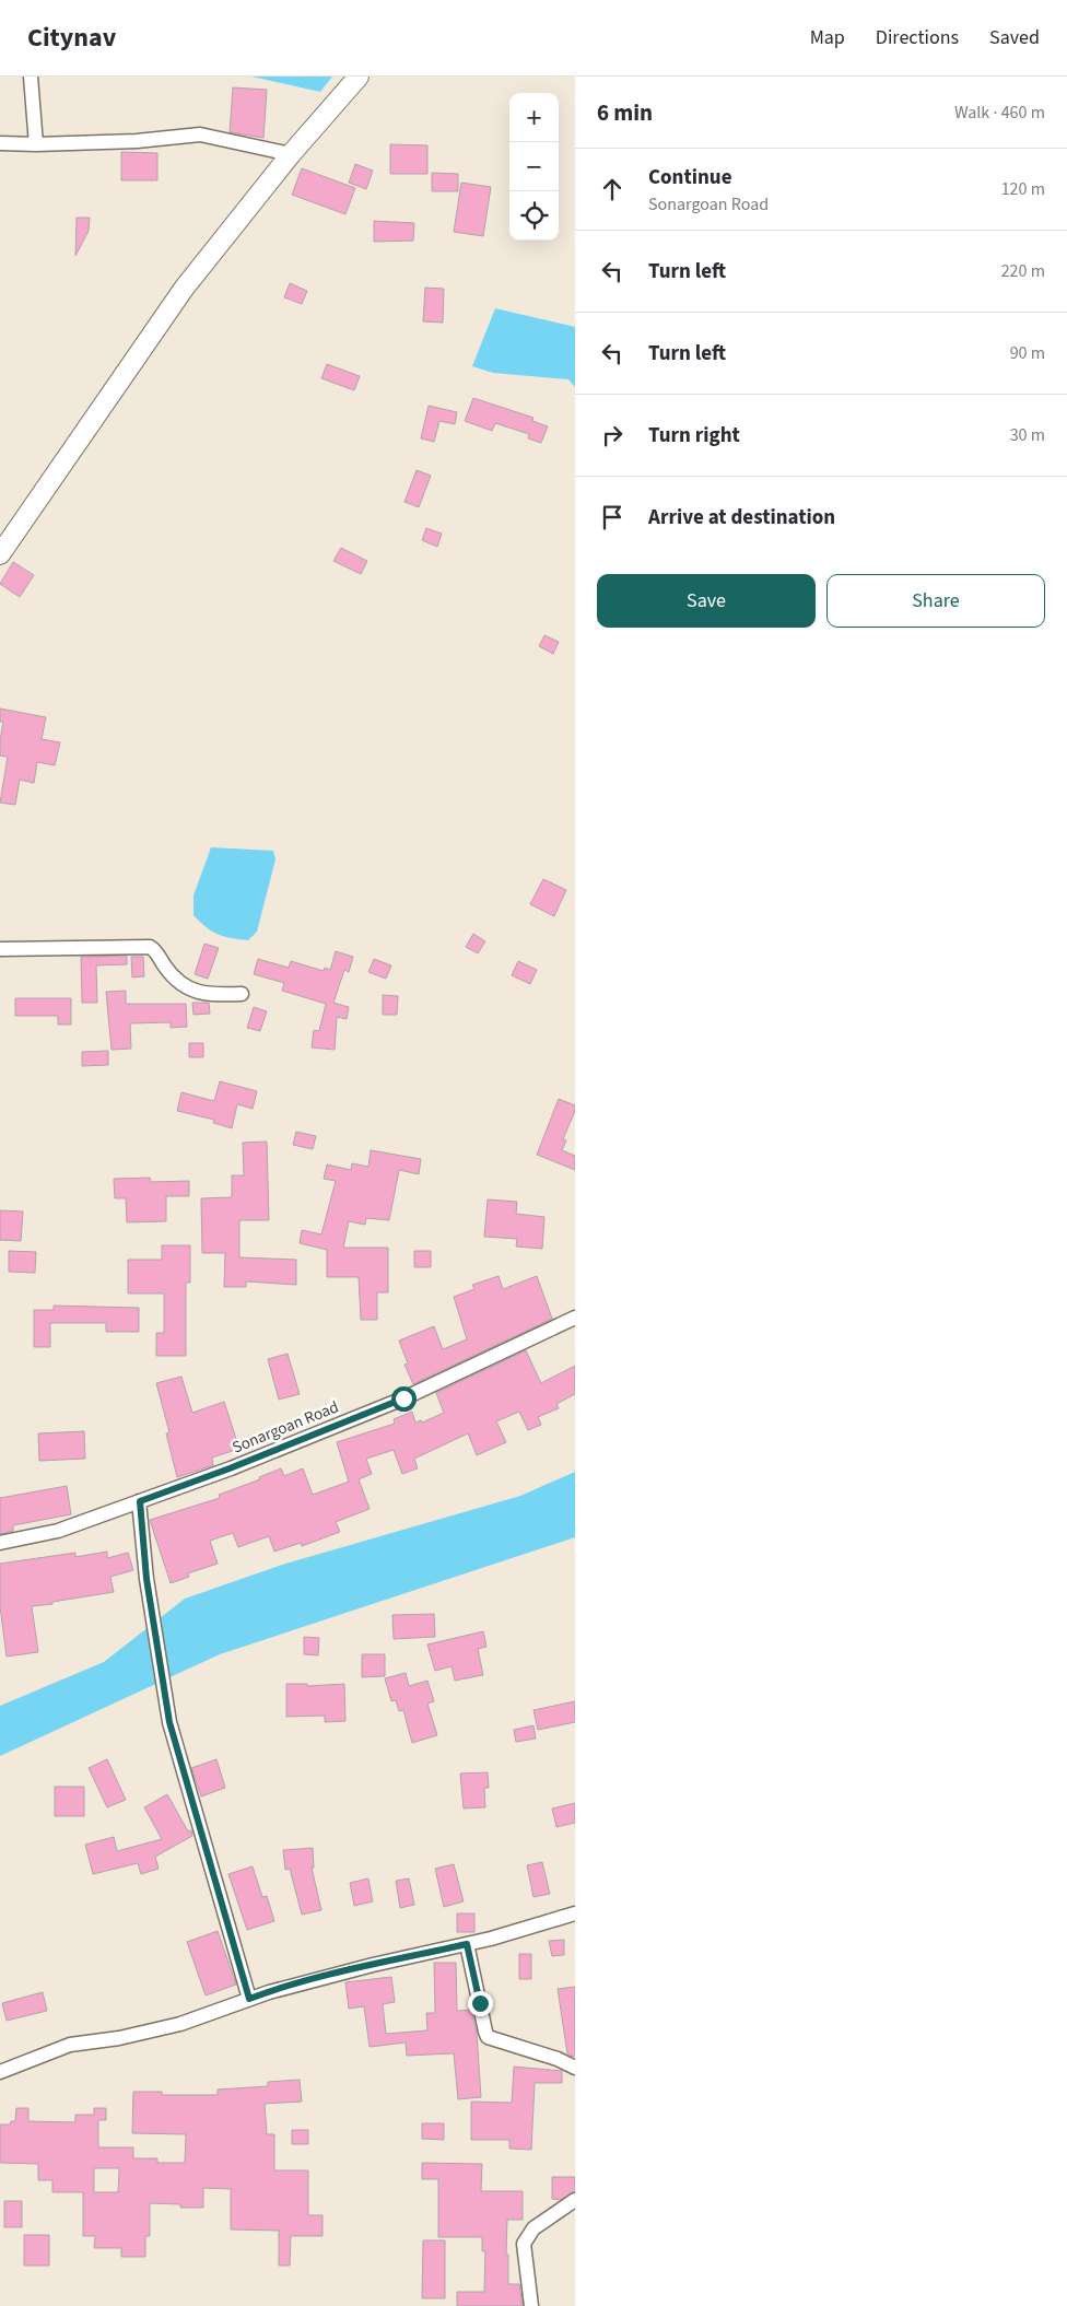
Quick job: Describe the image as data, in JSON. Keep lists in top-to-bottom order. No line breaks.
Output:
{"streets":{"street":["Sonargoan Road"]},"page":{"header":"Citynav","nav":["Map","Directions","Saved"],"heading":["6 min","Walk · 460 m"],"map_buttons":["+","−"],"list":[["Continue","Sonargoan Road","120 m"],["Turn left","220 m"],["Turn left","90 m"],["Turn right","30 m"],"Arrive at destination"],"buttons":["Save","Share"]}}
